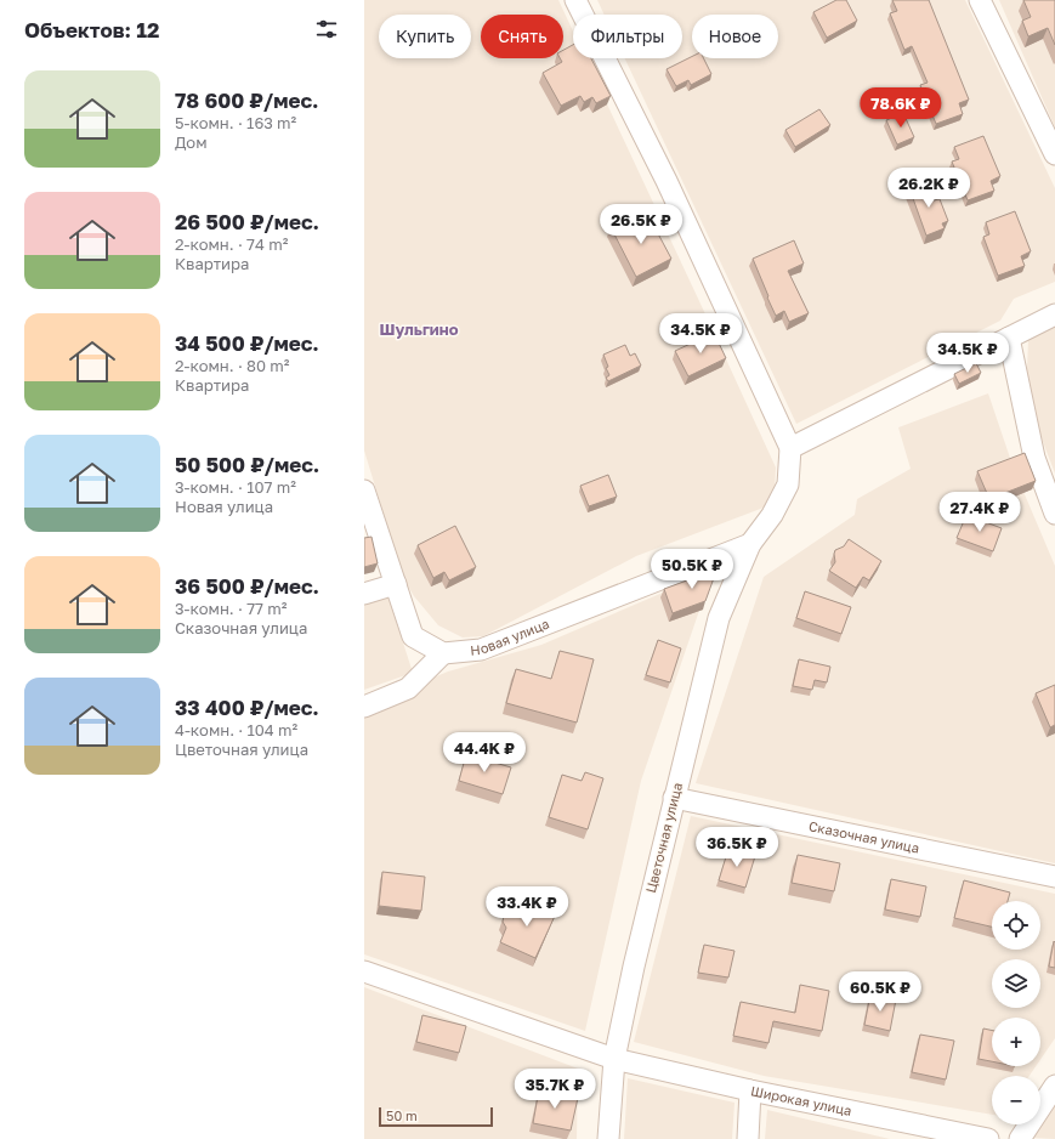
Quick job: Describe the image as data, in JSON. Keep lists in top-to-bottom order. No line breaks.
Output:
{"streets":{"street":["Новая улица","Сказочная улица","Цветочная улица","Широкая улица"]},"crossings":[["Новая улица","Цветочная улица"],["Сказочная улица","Цветочная улица"],["Цветочная улица","Широкая улица"]],"districts":["Шульгино"],"scale_bar":"50 m","page":{"heading":"Объектов: 12","chip":["Купить","Снять","Фильтры","Новое"],"list":[{"name":"78 600 ₽/мес.","note":"5-комн. · 163 m² · Дом"},{"name":"26 500 ₽/мес.","note":"2-комн. · 74 m² · Квартира"},{"name":"34 500 ₽/мес.","note":"2-комн. · 80 m² · Квартира"},{"name":"50 500 ₽/мес.","note":"3-комн. · 107 m² · Новая улица"},{"name":"36 500 ₽/мес.","note":"3-комн. · 77 m² · Сказочная улица"},{"name":"33 400 ₽/мес.","note":"4-комн. · 104 m² · Цветочная улица"}],"price":["78.6K ₽","26.2K ₽","26.5K ₽","34.5K ₽","34.5K ₽","27.4K ₽","50.5K ₽","44.4K ₽","36.5K ₽","33.4K ₽","60.5K ₽","35.7K ₽"],"map_buttons":["+","−"],"scale":"50 m"}}
